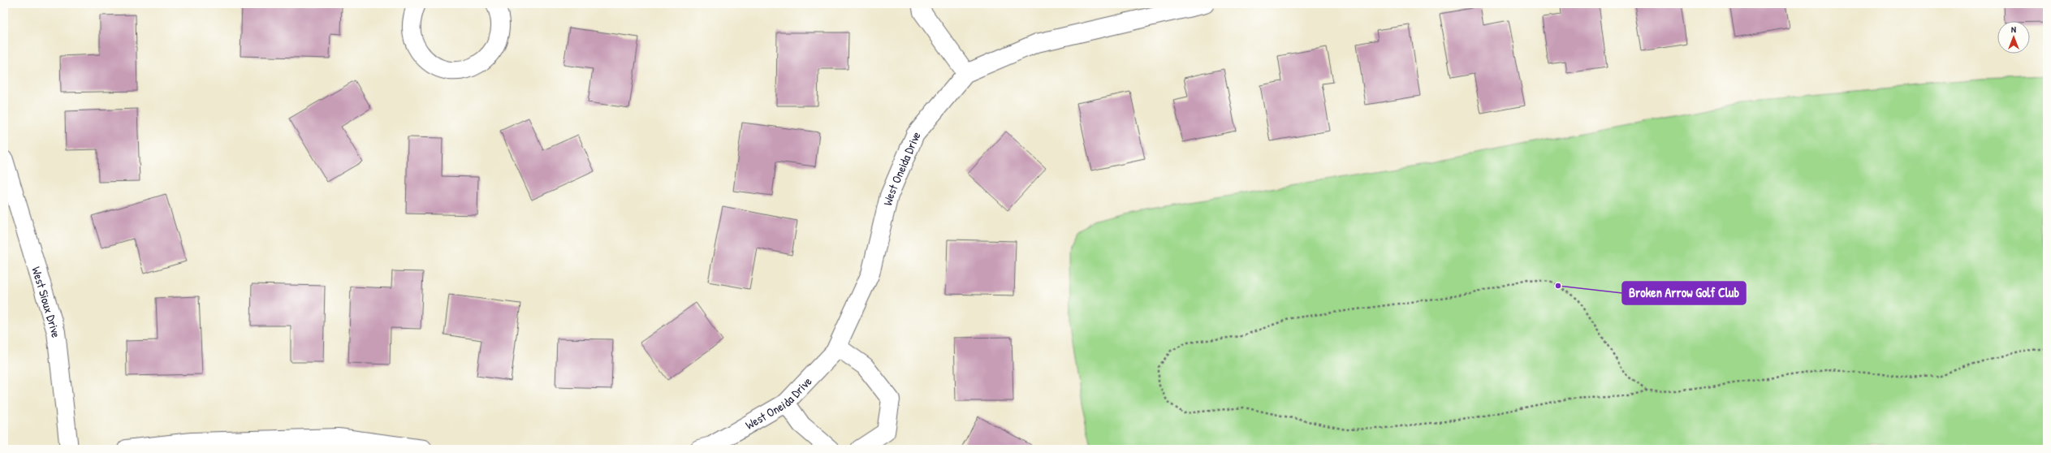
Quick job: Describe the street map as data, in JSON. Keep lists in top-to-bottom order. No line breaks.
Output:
{"streets":{"street":["West Oneida Drive","West Sioux Drive"]},"places":["Broken Arrow Golf Club"],"north":"top"}
